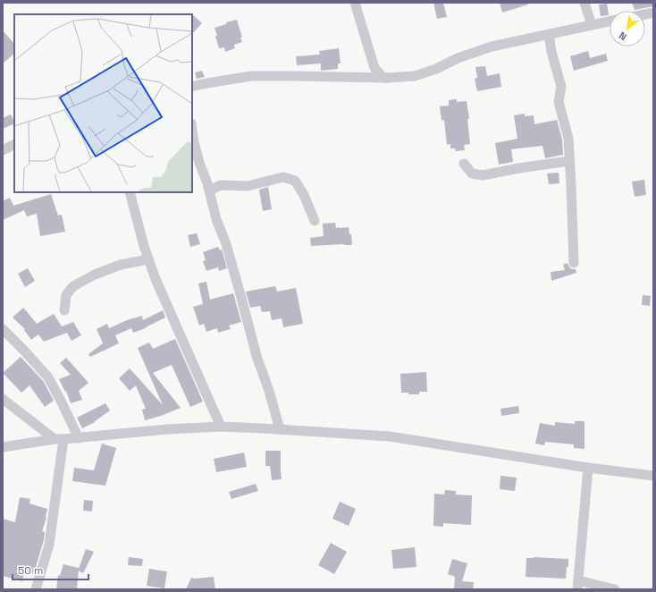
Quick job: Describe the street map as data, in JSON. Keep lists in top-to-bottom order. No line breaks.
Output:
{"scale_bar":"50 m","north":"bottom left"}
